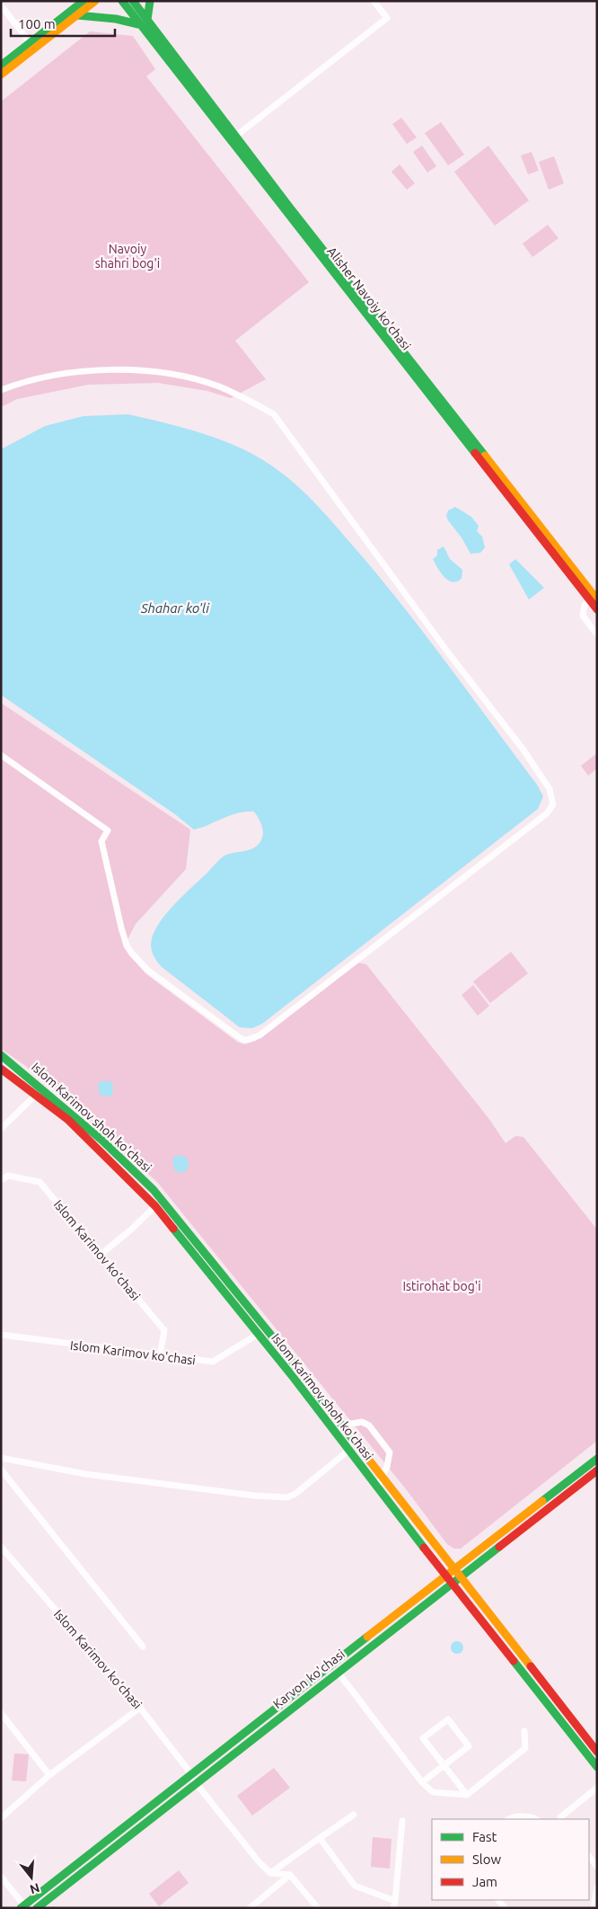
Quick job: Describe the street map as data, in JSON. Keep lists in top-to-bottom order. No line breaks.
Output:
{"streets":{"main road":["Alisher Navoiy ko'chasi","Islom Karimov shoh ko'chasi","Karvon ko'chasi"],"street":["Islom Karimov ko‘chasi","Islom Karimov ko'chasi"]},"crossings":[["Islom Karimov shoh ko'chasi","Islom Karimov ko'chasi"],["Islom Karimov shoh ko'chasi","Karvon ko'chasi"],["Islom Karimov ko‘chasi","Islom Karimov ko'chasi"],["Islom Karimov ko‘chasi","Karvon ko'chasi"]],"water":["Shahar ko'li"],"parks":["Navoiy shahri bog'i","Istirohat bog'i"],"legend":["Fast","Slow","Jam"],"scale_bar":"100 m","north":"bottom"}
